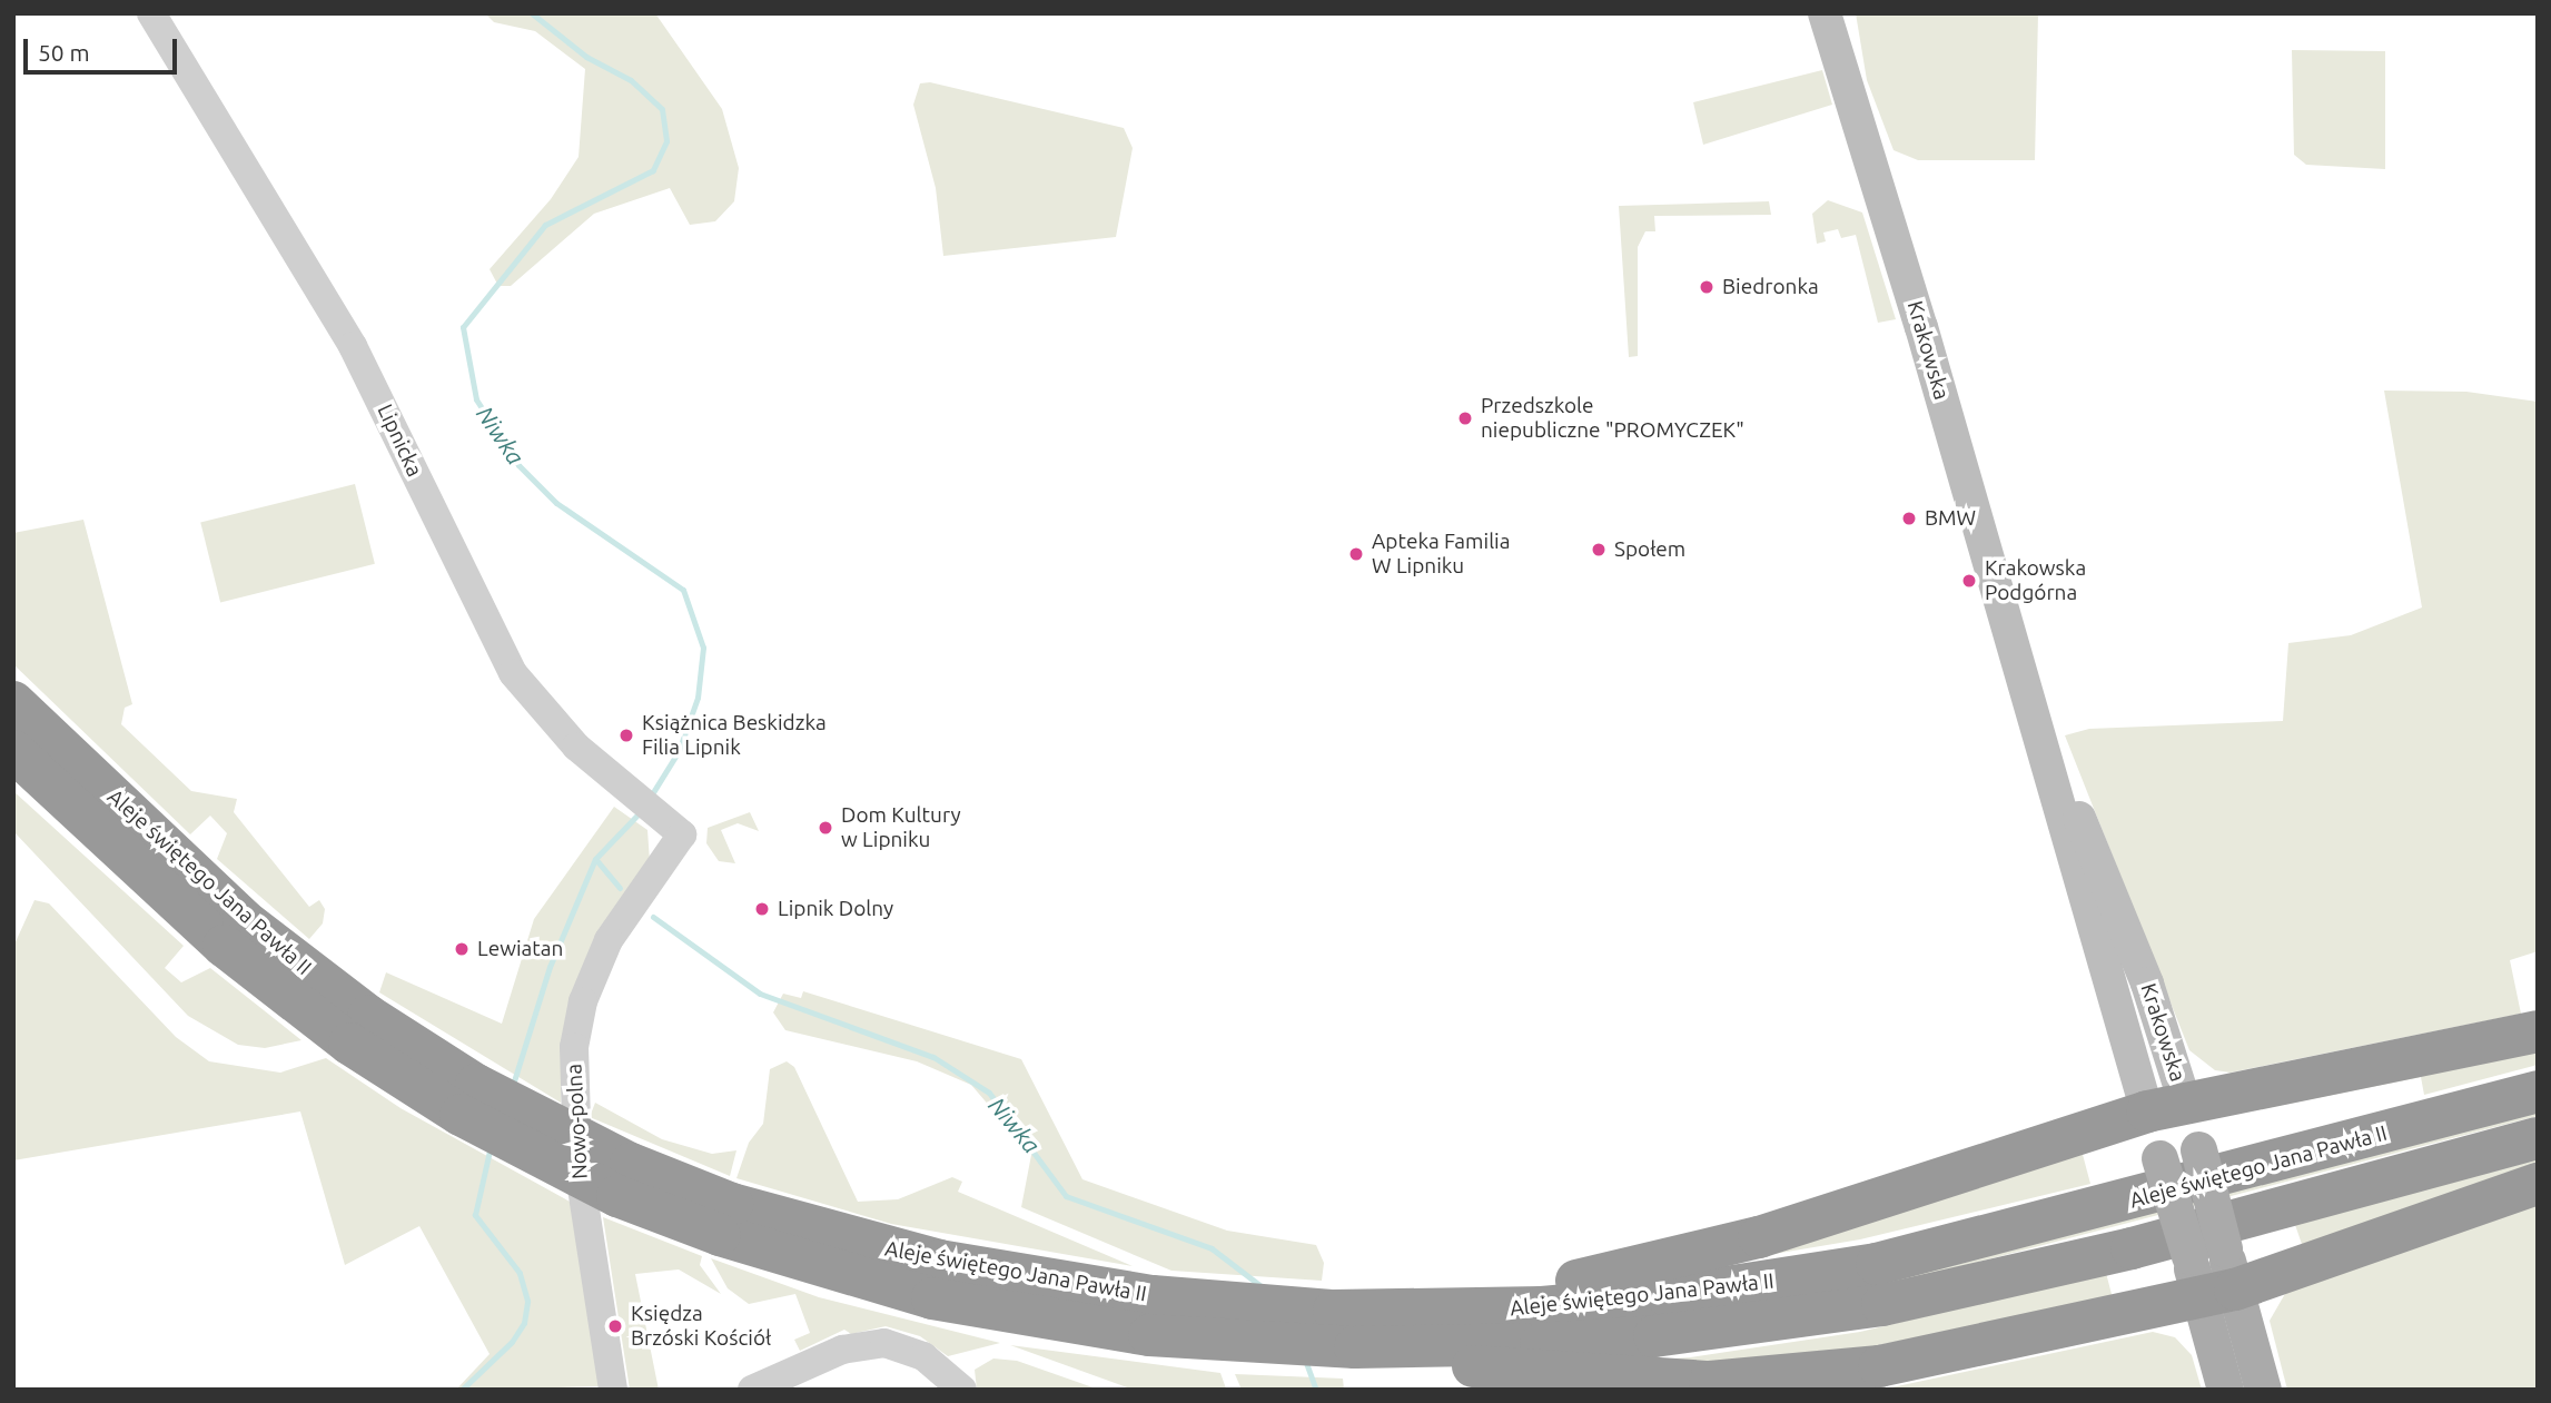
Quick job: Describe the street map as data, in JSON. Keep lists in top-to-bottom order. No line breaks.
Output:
{"streets":{"highway":["Aleje świętego Jana Pawła II"],"main road":["Krakowska"],"street":["Lipnicka","Nowo-polna"]},"crossings":[["Lipnicka","Nowo-polna"]],"water":["Niwka"],"places":["Biedronka","Przedszkole niepubliczne \"PROMYCZEK\"","BMW","Społem","Apteka Familia W Lipniku","Krakowska Podgórna","Książnica Beskidzka Filia Lipnik","Dom Kultury w Lipniku","Lipnik Dolny","Lewiatan","Księdza Brzóski Kościół"],"scale_bar":"50 m"}
